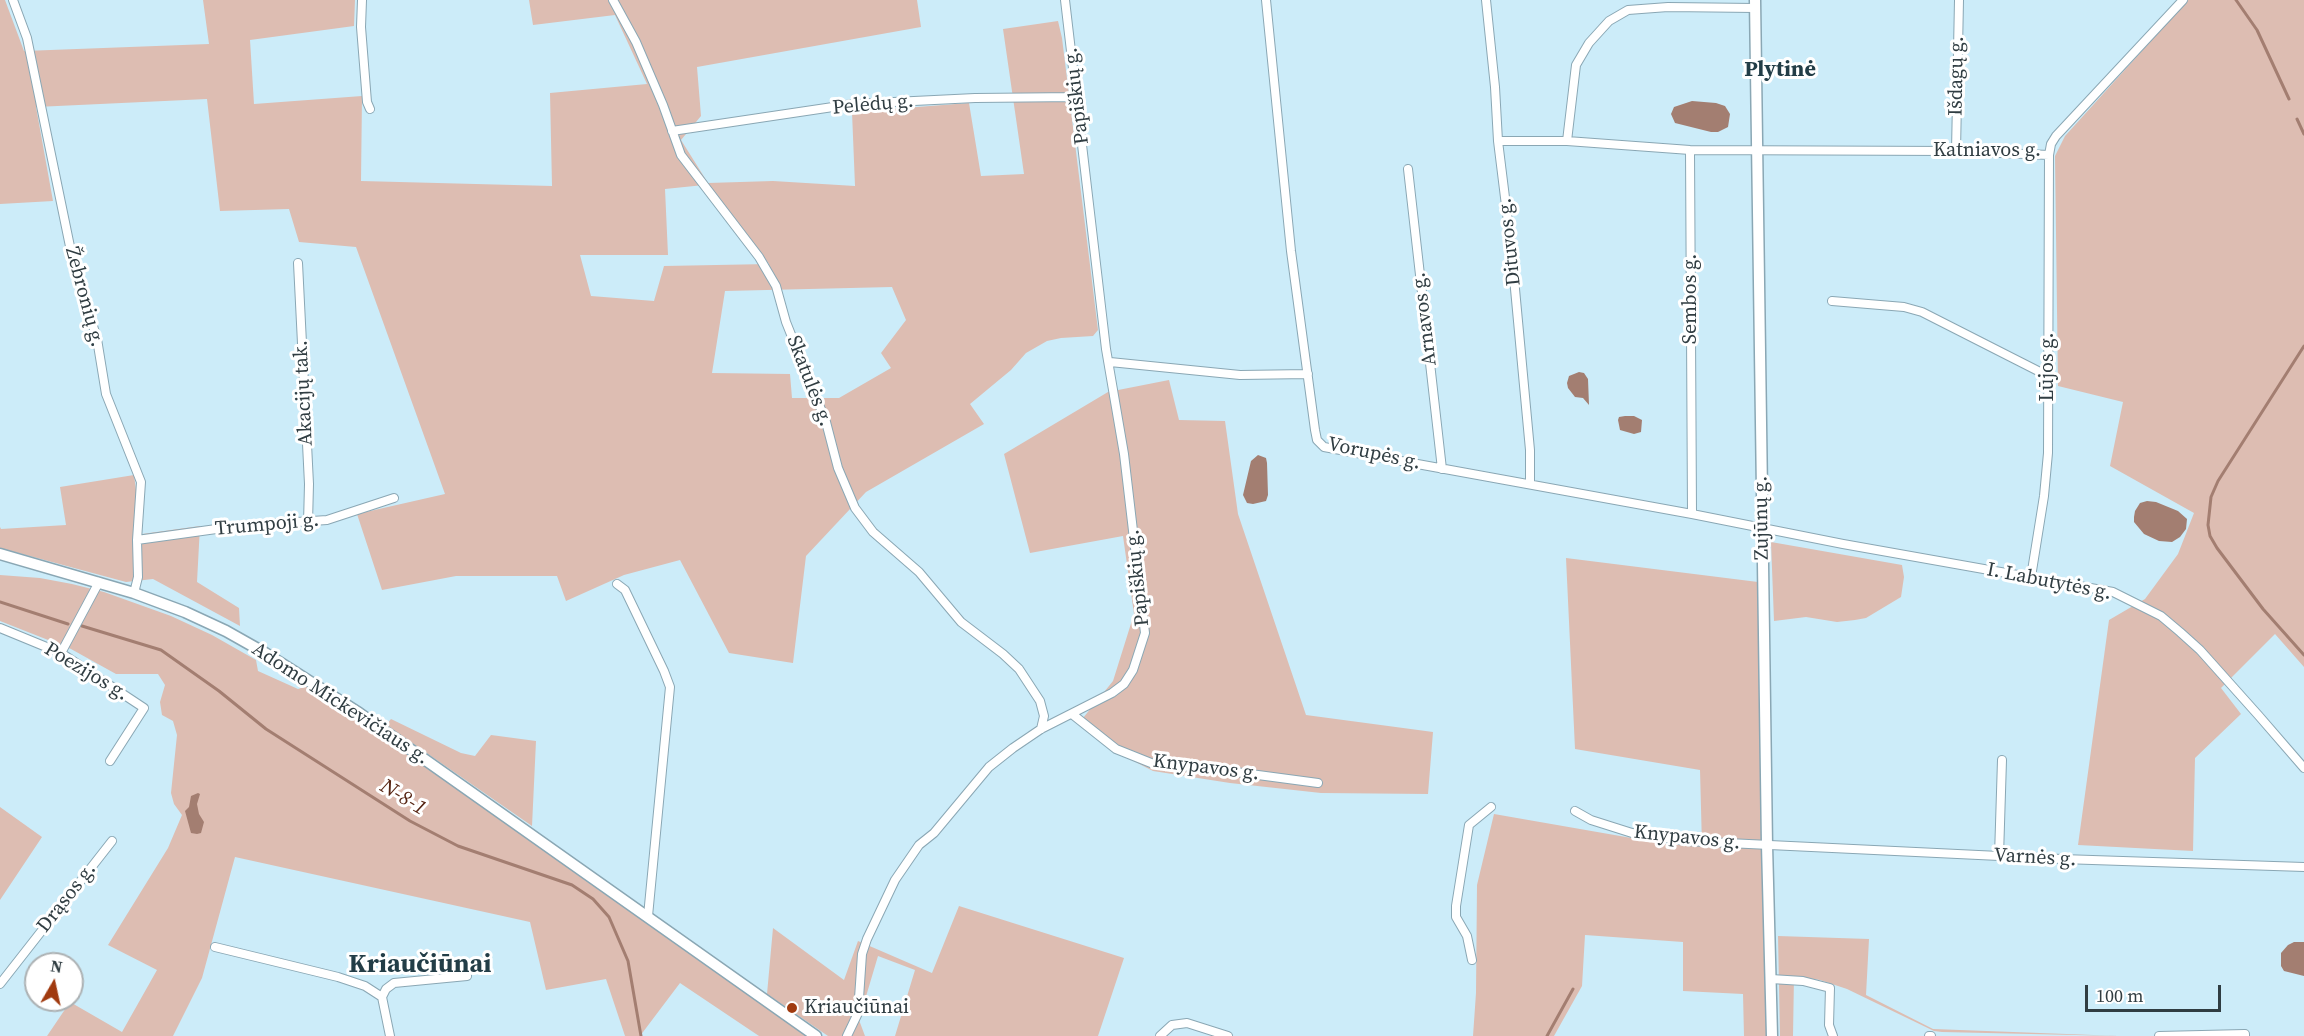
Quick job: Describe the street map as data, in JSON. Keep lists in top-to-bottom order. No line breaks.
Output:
{"streets":{"main road":["Zujūnų g.","Adomo Mickevičiaus g."],"street":["Išdagų g.","Papiškių g.","Pelėdų g.","Katniavos g.","Dituvos g.","Žebronių g.","Sembos g.","Arnavos g.","Lūjos g.","Skatulės g.","Akacijų tak.","Vorupės g.","Trumpoji g.","I. Labutytės g.","Poezijos g.","Knypavos g.","Varnės g.","Drąsos g."]},"crossings":[["Išdagų g.","Katniavos g."],["Papiškių g.","Pelėdų g."],["Papiškių g.","Skatulės g."],["Papiškių g.","Knypavos g."],["Pelėdų g.","Skatulės g."],["Katniavos g.","Lūjos g."],["Katniavos g.","Zujūnų g."],["Dituvos g.","Vorupės g."],["Žebronių g.","Trumpoji g."],["Žebronių g.","Adomo Mickevičiaus g."],["Sembos g.","Vorupės g."],["Arnavos g.","Vorupės g."],["Lūjos g.","I. Labutytės g."],["Akacijų tak.","Trumpoji g."],["Vorupės g.","Zujūnų g."],["Vorupės g.","I. Labutytės g."],["Zujūnų g.","I. Labutytės g."],["Zujūnų g.","Knypavos g."],["Zujūnų g.","Varnės g."],["Knypavos g.","Varnės g."]],"districts":["Plytinė","Kriaučiūnai"],"water":["N-8-1"],"places":["Kriaučiūnai"],"scale_bar":"100 m","north":"top"}
